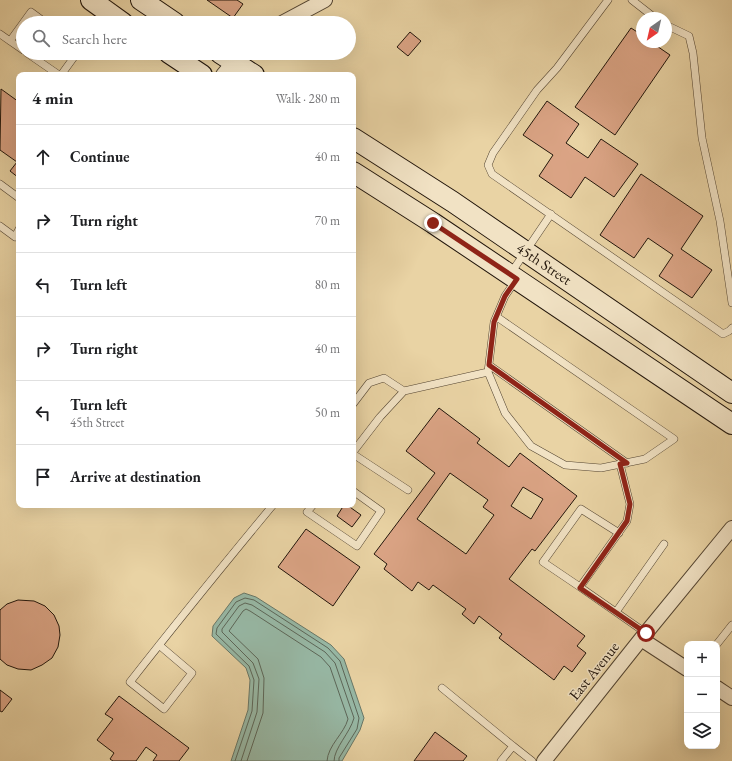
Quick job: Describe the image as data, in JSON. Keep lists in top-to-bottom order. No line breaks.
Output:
{"streets":{"main road":["45th Street"],"street":["East Avenue"]},"north":"bottom left","page":{"search":"Search here","heading":["4 min","Walk · 280 m"],"list":[["Continue","40 m"],["Turn right","70 m"],["Turn left","80 m"],["Turn right","40 m"],["Turn left","45th Street","50 m"],"Arrive at destination"],"map_buttons":["+","−"]}}
